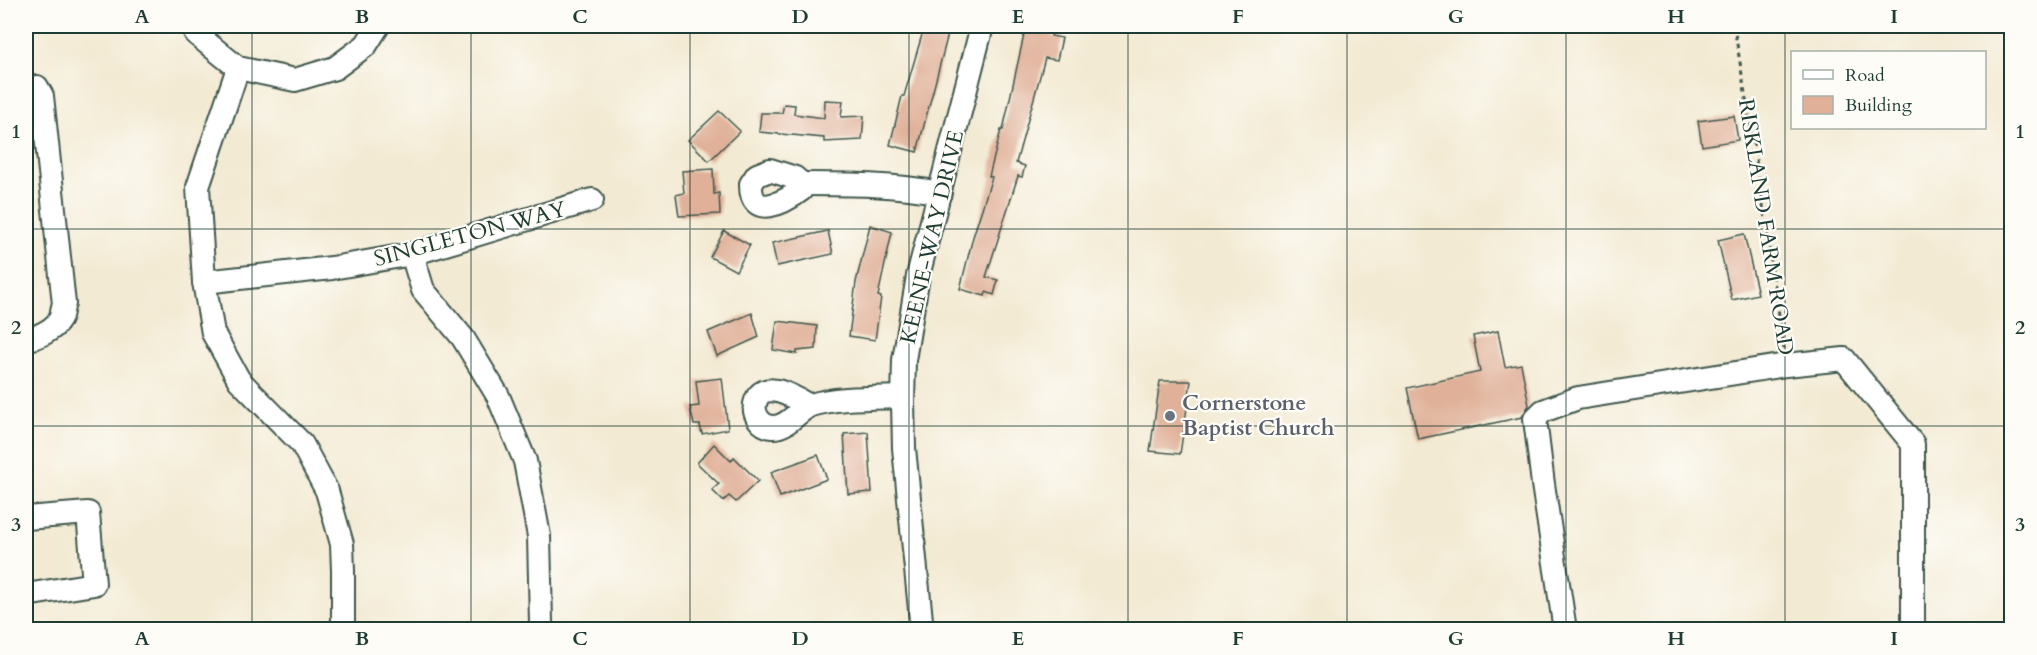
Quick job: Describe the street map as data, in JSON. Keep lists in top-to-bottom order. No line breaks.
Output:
{"streets":{"street":["RISKLAND FARM ROAD","SINGLETON WAY","KEENE-WAY DRIVE"]},"places":["Cornerstone Baptist Church"],"legend":["Road","Building"],"grid":{"columns":["A","B","C","D","E","F","G","H","I"],"rows":["1","2","3"]}}
